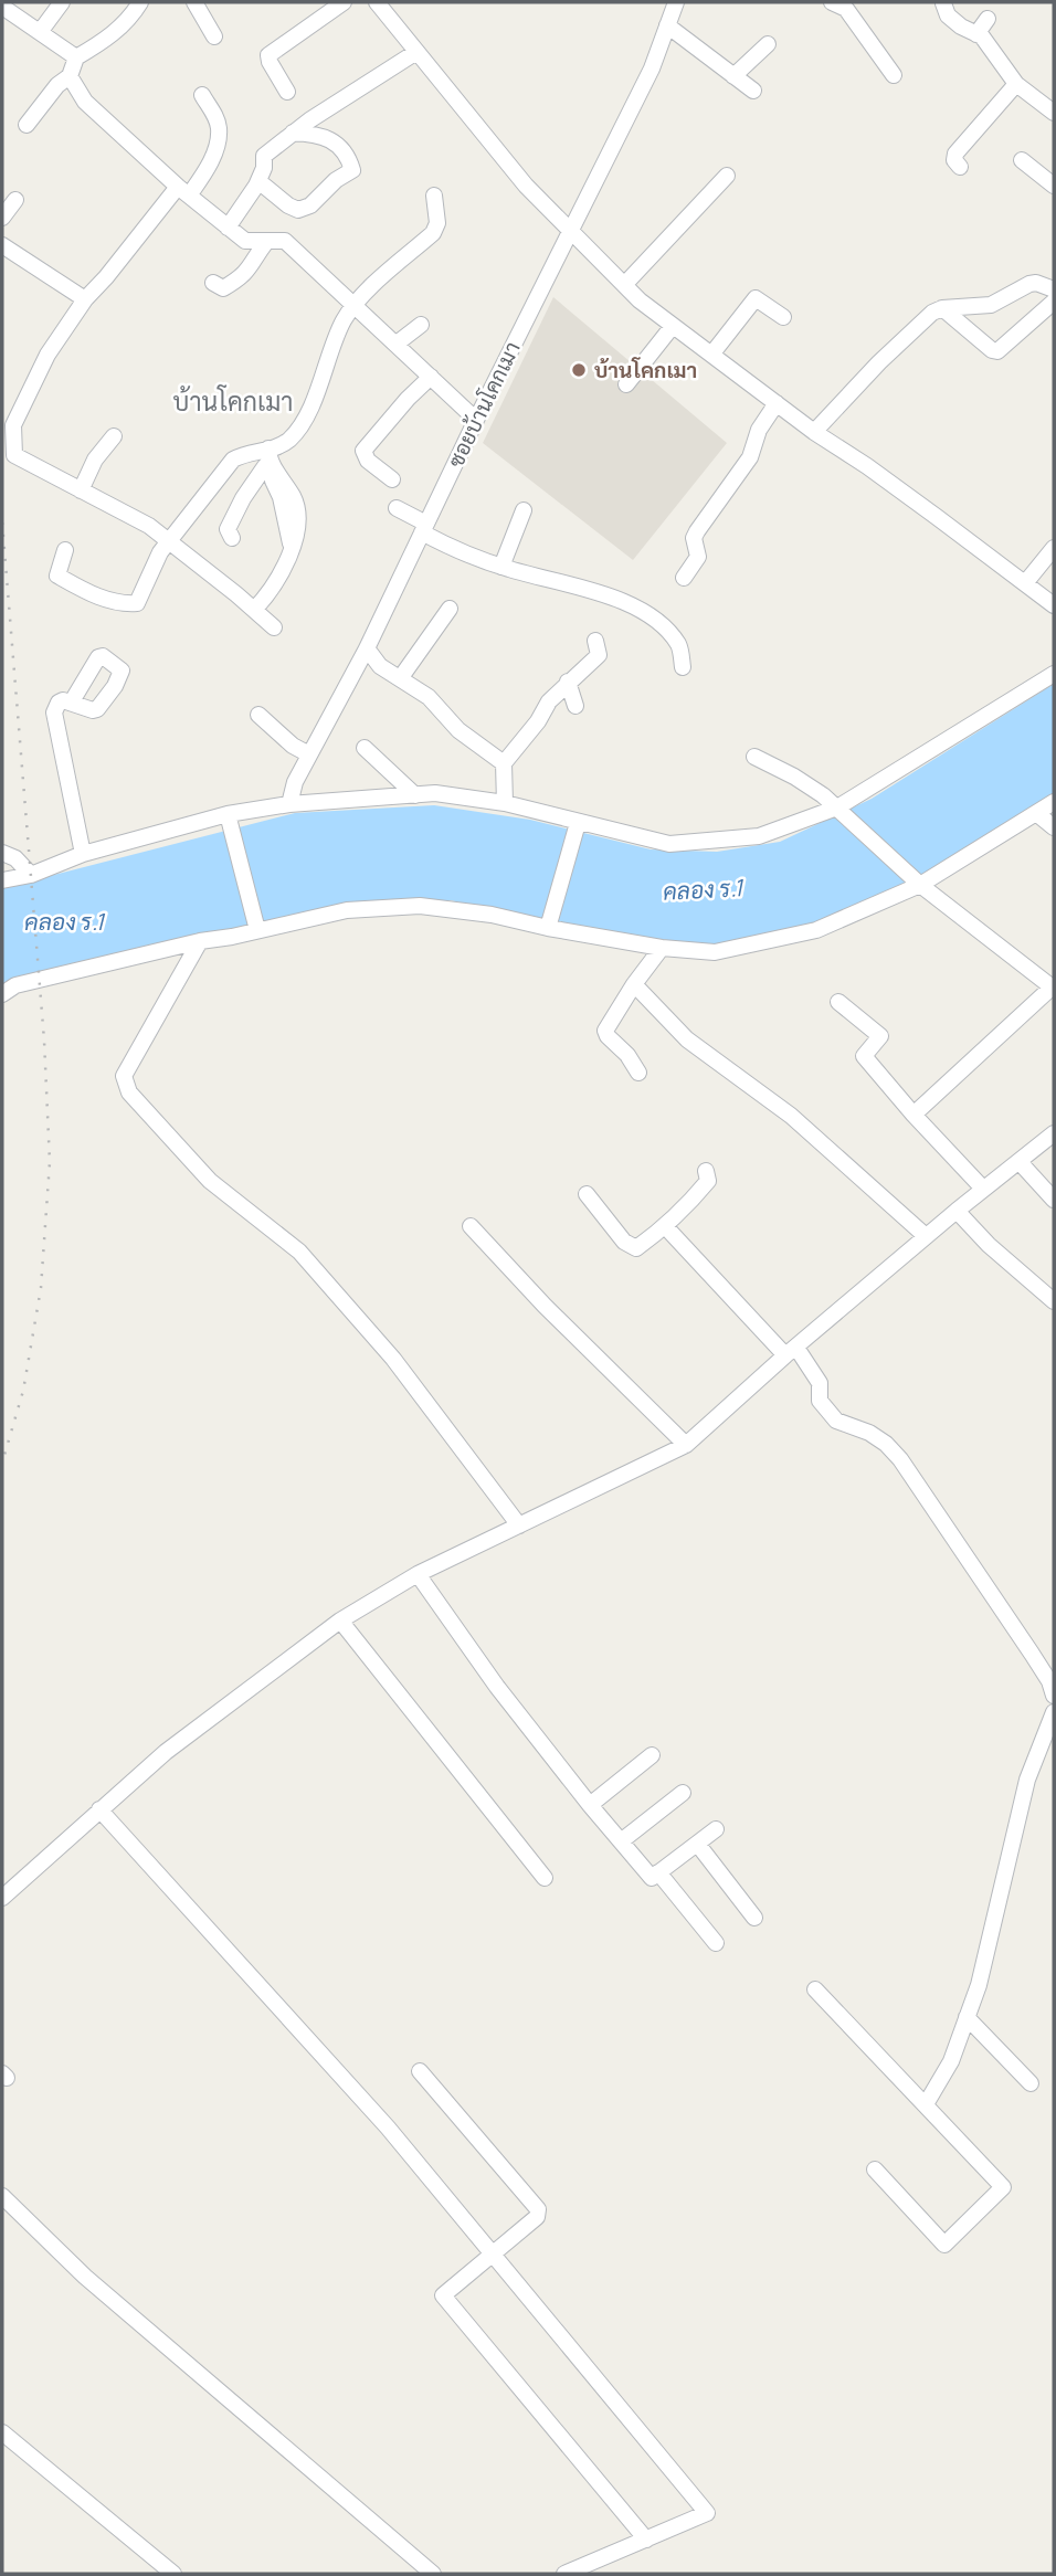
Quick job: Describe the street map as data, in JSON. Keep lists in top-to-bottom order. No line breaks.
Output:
{"streets":{"street":["ซอยบ้านโคกเมา"]},"districts":["บ้านโคกเมา"],"water":["คลอง ร.1"],"places":["บ้านโคกเมา"]}
